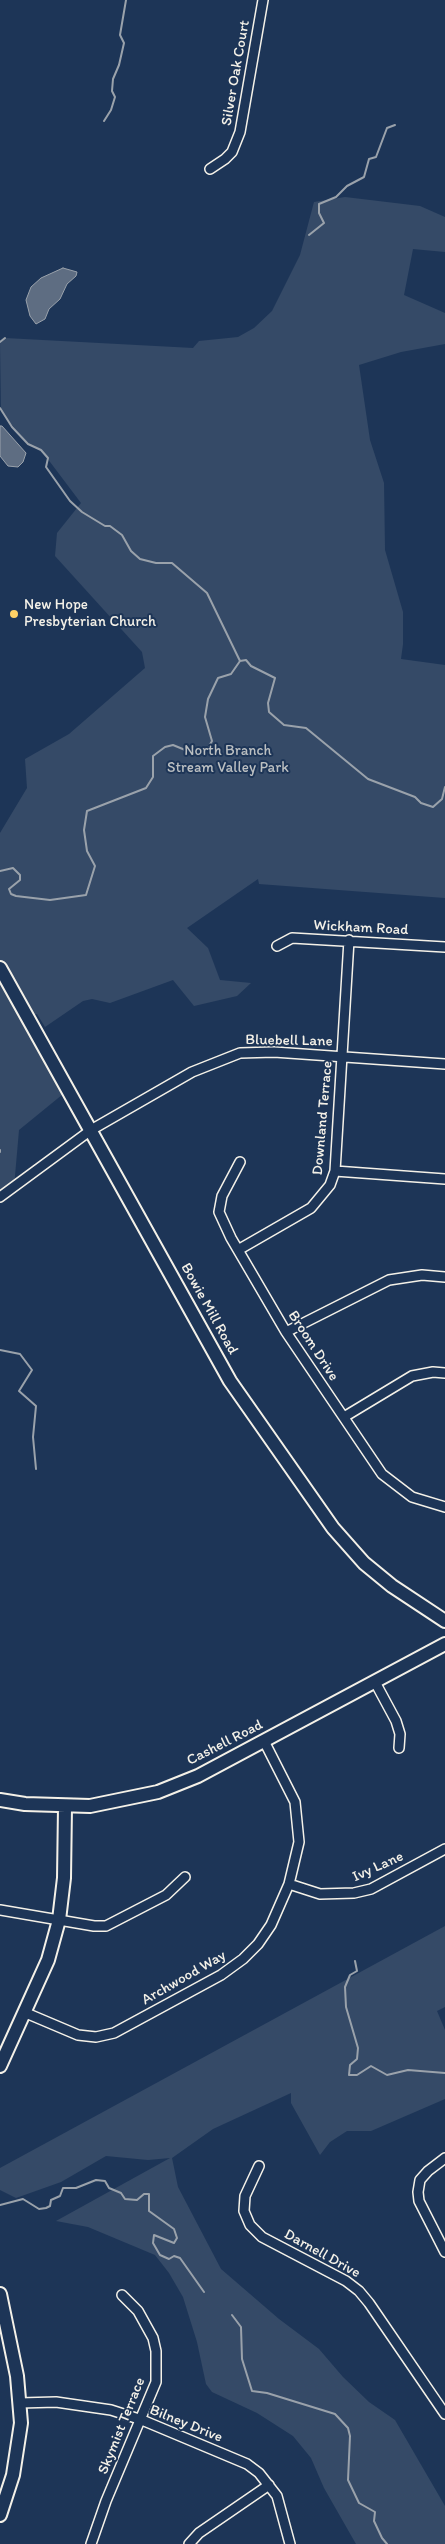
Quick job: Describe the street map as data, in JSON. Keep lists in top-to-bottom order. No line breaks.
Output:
{"streets":{"street":["Silver Oak Court","Wickham Road","Bluebell Lane","Downland Terrace","Bowie Mill Road","Broom Drive","Cashell Road","Ivy Lane","Archwood Way","Darnell Drive","Bilney Drive","Skymist Terrace"]},"crossings":[["Wickham Road","Downland Terrace"],["Bluebell Lane","Downland Terrace"],["Bluebell Lane","Bowie Mill Road"],["Downland Terrace","Broom Drive"],["Cashell Road","Archwood Way"],["Ivy Lane","Archwood Way"],["Bilney Drive","Skymist Terrace"]],"parks":["North Branch Stream Valley Park"],"places":["New Hope Presbyterian Church"]}
